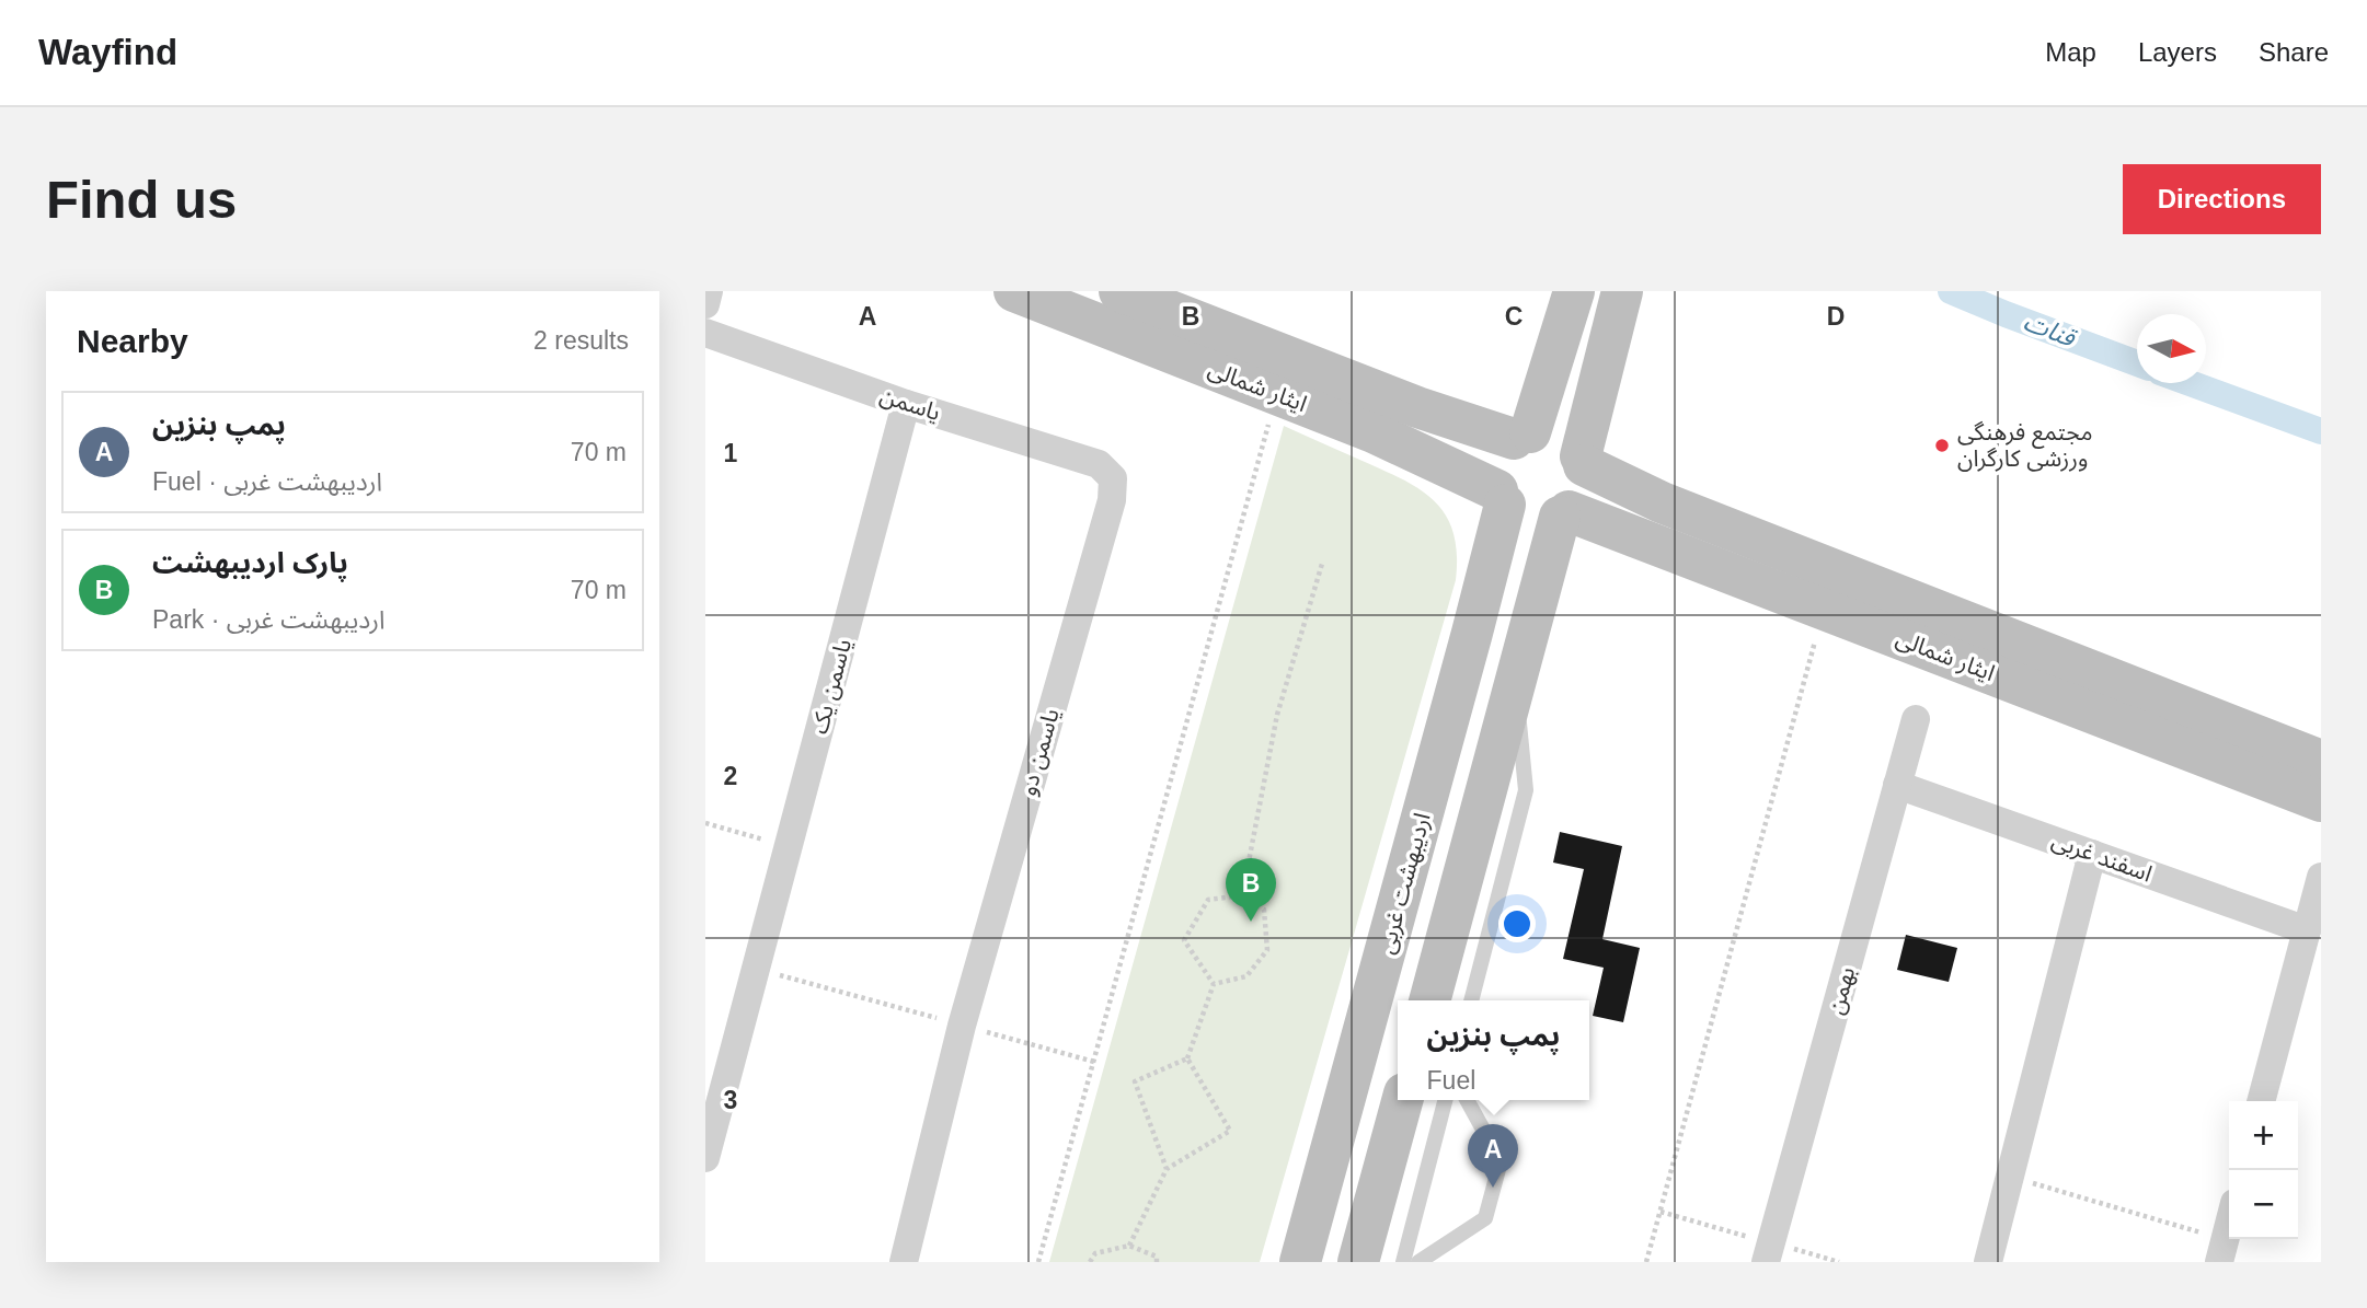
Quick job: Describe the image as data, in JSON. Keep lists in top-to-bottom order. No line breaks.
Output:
{"streets":{"main road":["ایثار شمالی","اردیبهشت غربی"],"street":["یاسمن","یاسمن یک","یاسمن دو","اسفند غربی","بهمن"]},"crossings":[["ایثار شمالی","اردیبهشت غربی"],["یاسمن","یاسمن یک"],["یاسمن","یاسمن دو"],["اسفند غربی","بهمن"]],"water":["قنات"],"places":["مجتمع فرهنگی ورزشی کارگران"],"north":"right","page":{"header":"Wayfind","nav":["Map","Layers","Share"],"buttons":"Directions","title":"Find us","heading":["Nearby","2 results"],"list":[{"mark":"A","name":"پمپ بنزین","note":"Fuel · اردیبهشت غربی","value":"70 m"},{"mark":"B","name":"پارک اردیبهشت","note":"Park · اردیبهشت غربی","value":"70 m"}],"pins":["B","A"],"popup":["پمپ بنزین","Fuel"],"map_buttons":["+","−"]},"grid":{"columns":["A","B","C","D"],"rows":["1","2","3"]}}
